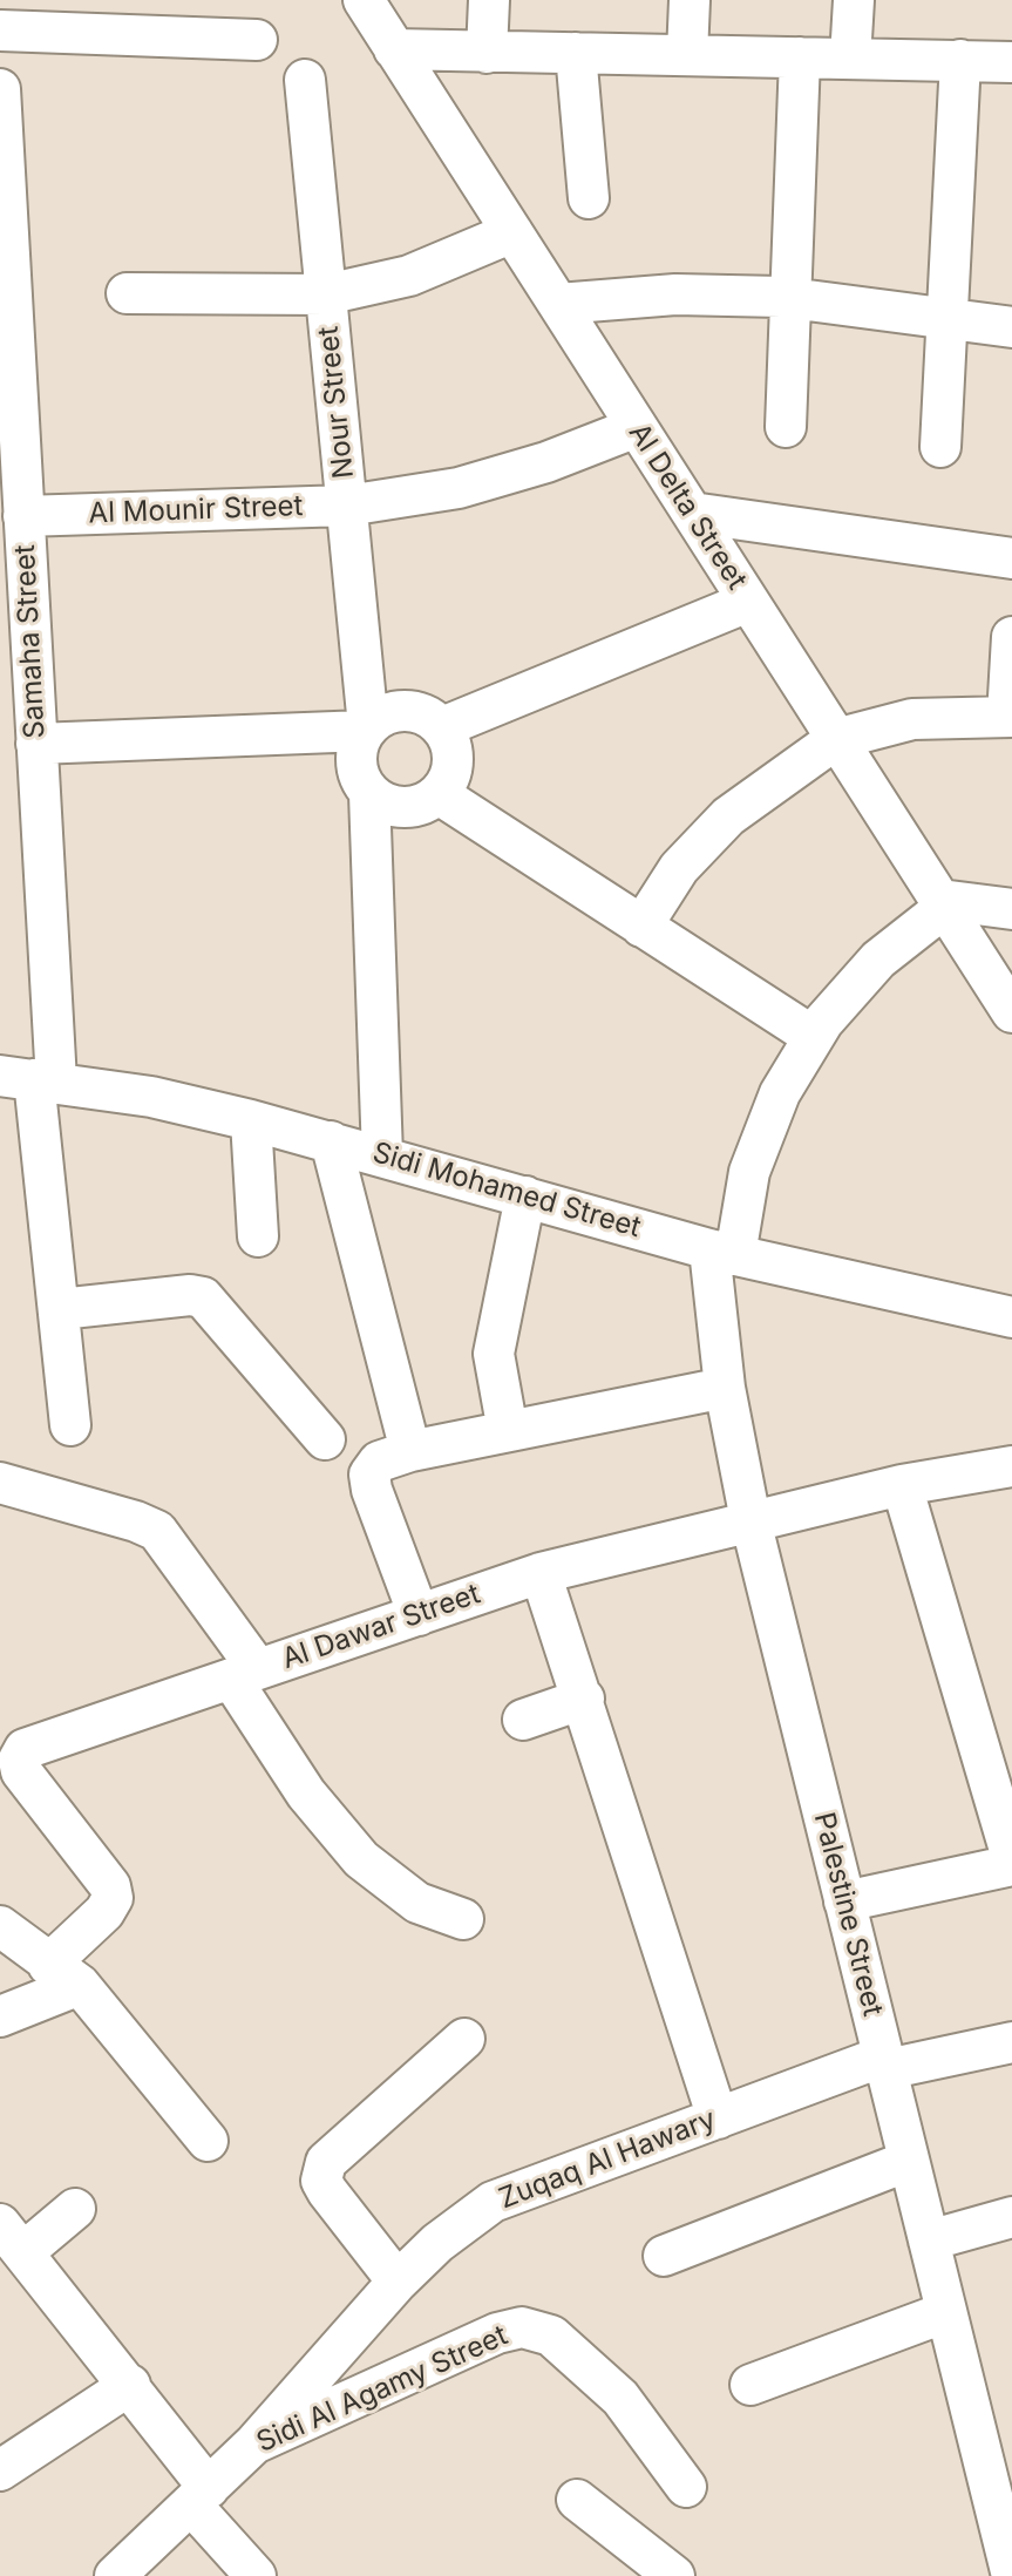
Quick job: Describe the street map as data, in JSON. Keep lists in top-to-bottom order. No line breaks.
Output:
{"streets":{"street":["Nour Street","Al Delta Street","Al Mounir Street","Samaha Street","Sidi Mohamed Street","Al Dawar Street","Palestine Street","Zuqaq Al Hawary","Sidi Al Agamy Street"]},"crossings":[["Nour Street","Al Mounir Street"],["Al Delta Street","Al Mounir Street"],["Al Delta Street","Palestine Street"],["Al Mounir Street","Samaha Street"],["Samaha Street","Sidi Mohamed Street"],["Sidi Mohamed Street","Palestine Street"],["Al Dawar Street","Palestine Street"],["Palestine Street","Zuqaq Al Hawary"],["Zuqaq Al Hawary","Sidi Al Agamy Street"]]}
